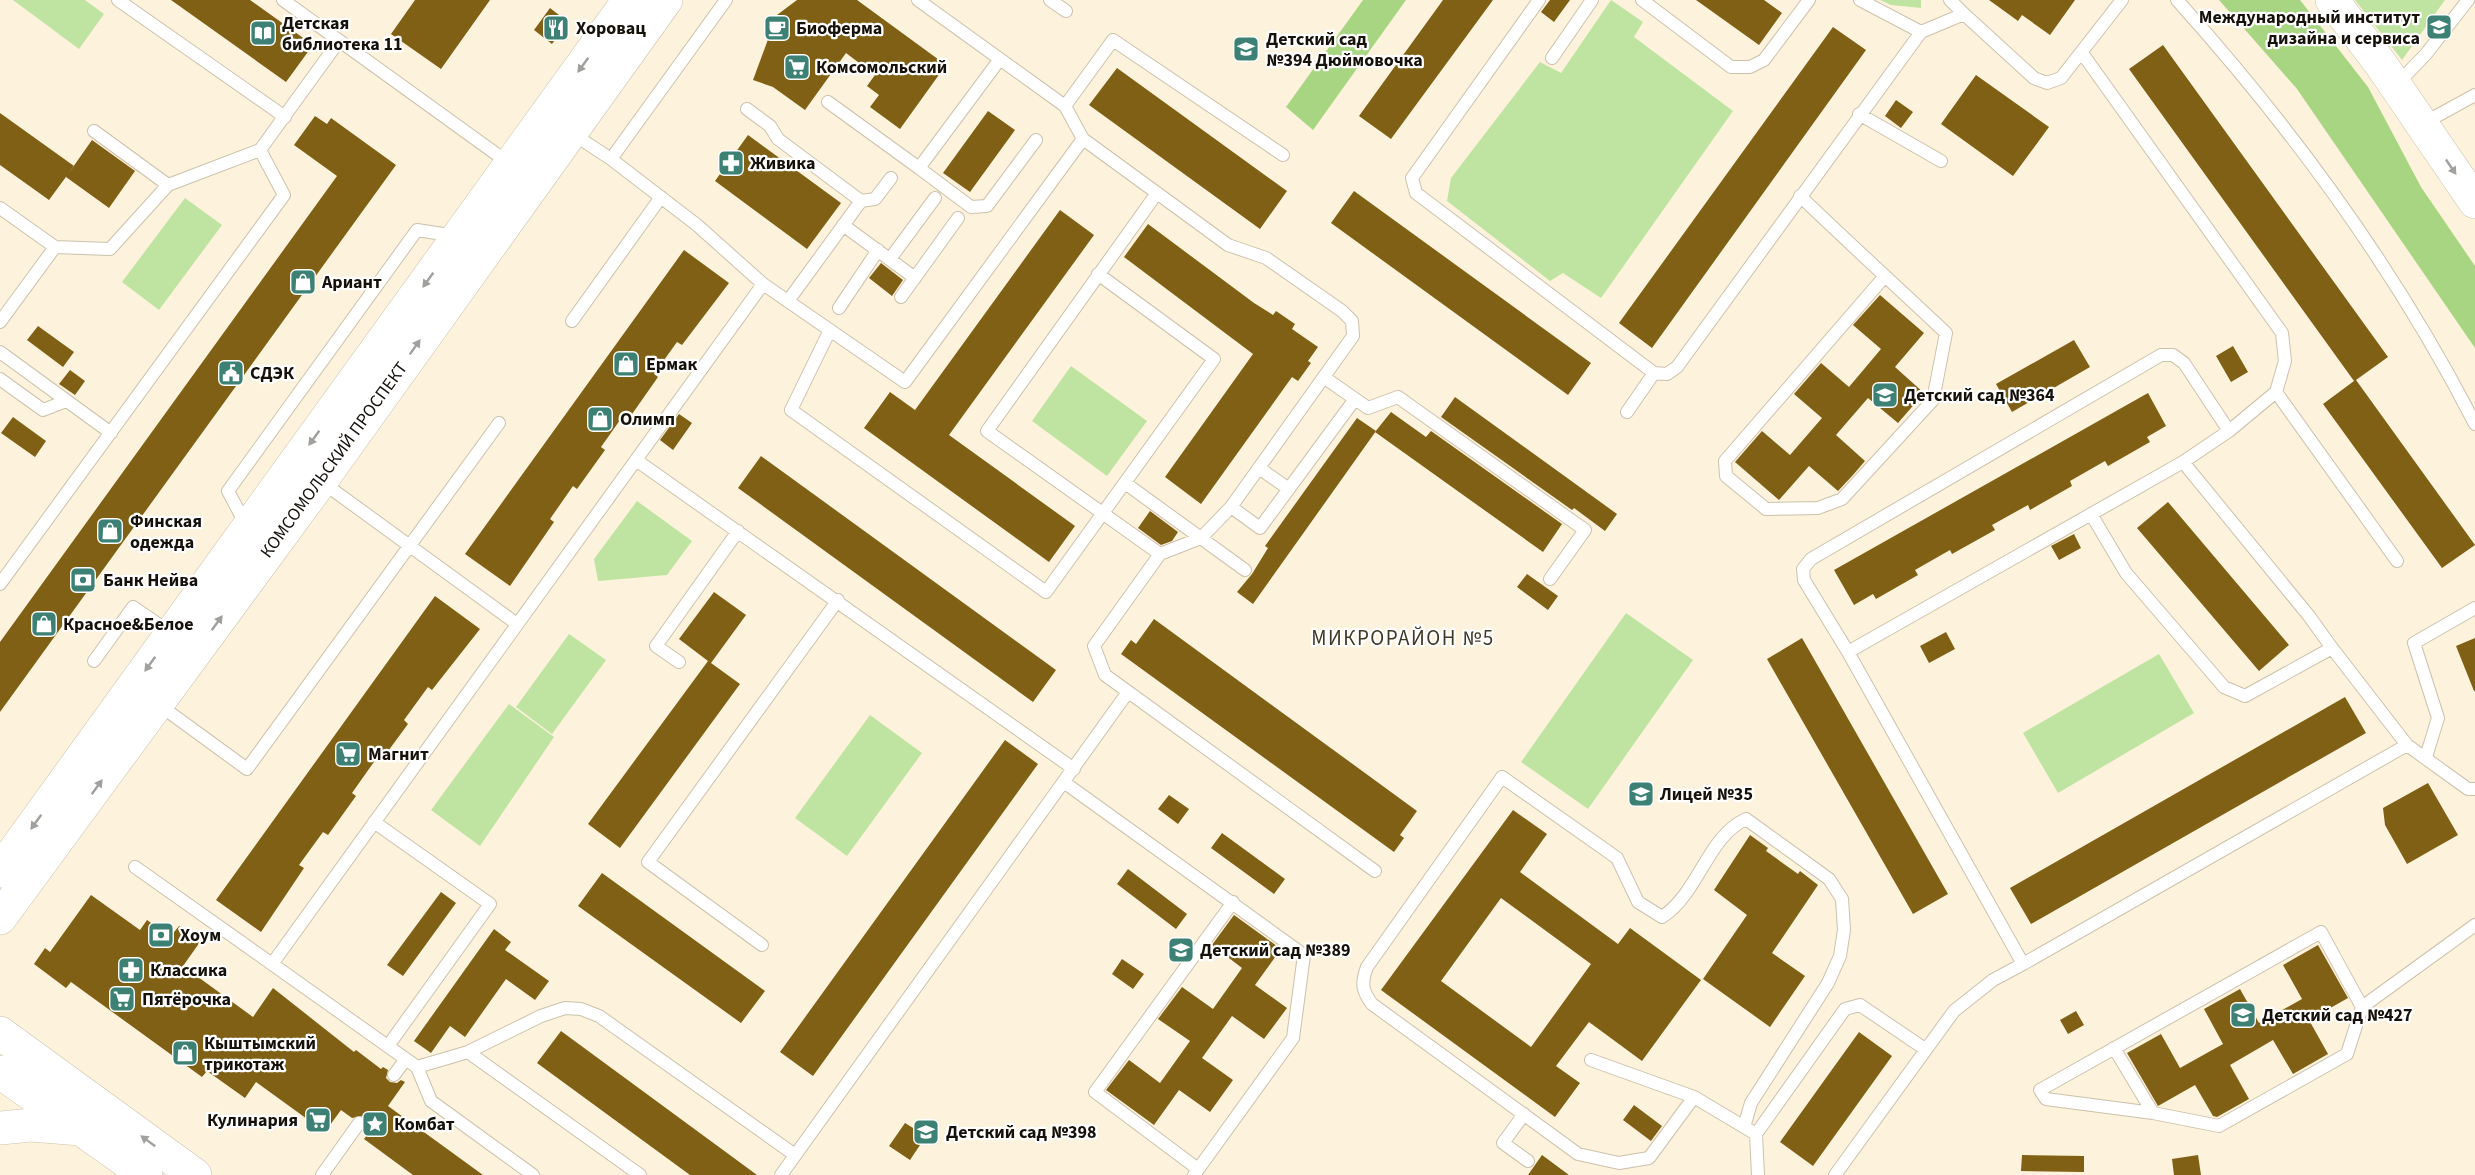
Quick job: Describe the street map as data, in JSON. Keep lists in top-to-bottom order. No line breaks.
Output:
{"streets":{"main road":["КОМСОМОЛЬСКИЙ ПРОСПЕКТ"]},"districts":["МИКРОРАЙОН №5"],"places":{"school or university":["Международный институт дизайна и сервиса","Детский сад №394 Дюймовочка","Детский сад №364","Лицей №35","Детский сад №389","Детский сад №427","Детский сад №398"],"restaurant":["Хоровац"],"cafe":["Биоферма"],"library":["Детская библиотека 11"],"supermarket":["Комсомольский","Магнит","Пятёрочка","Кулинария"],"pharmacy":["Живика","Классика"],"shop":["Ариант","Ермак","Олимп","Финская одежда","Красное&Белое","Кыштымский трикотаж"],"public building":["СДЭК"],"bank":["Банк Нейва","Хоум"],"place":["Комбат"]}}
